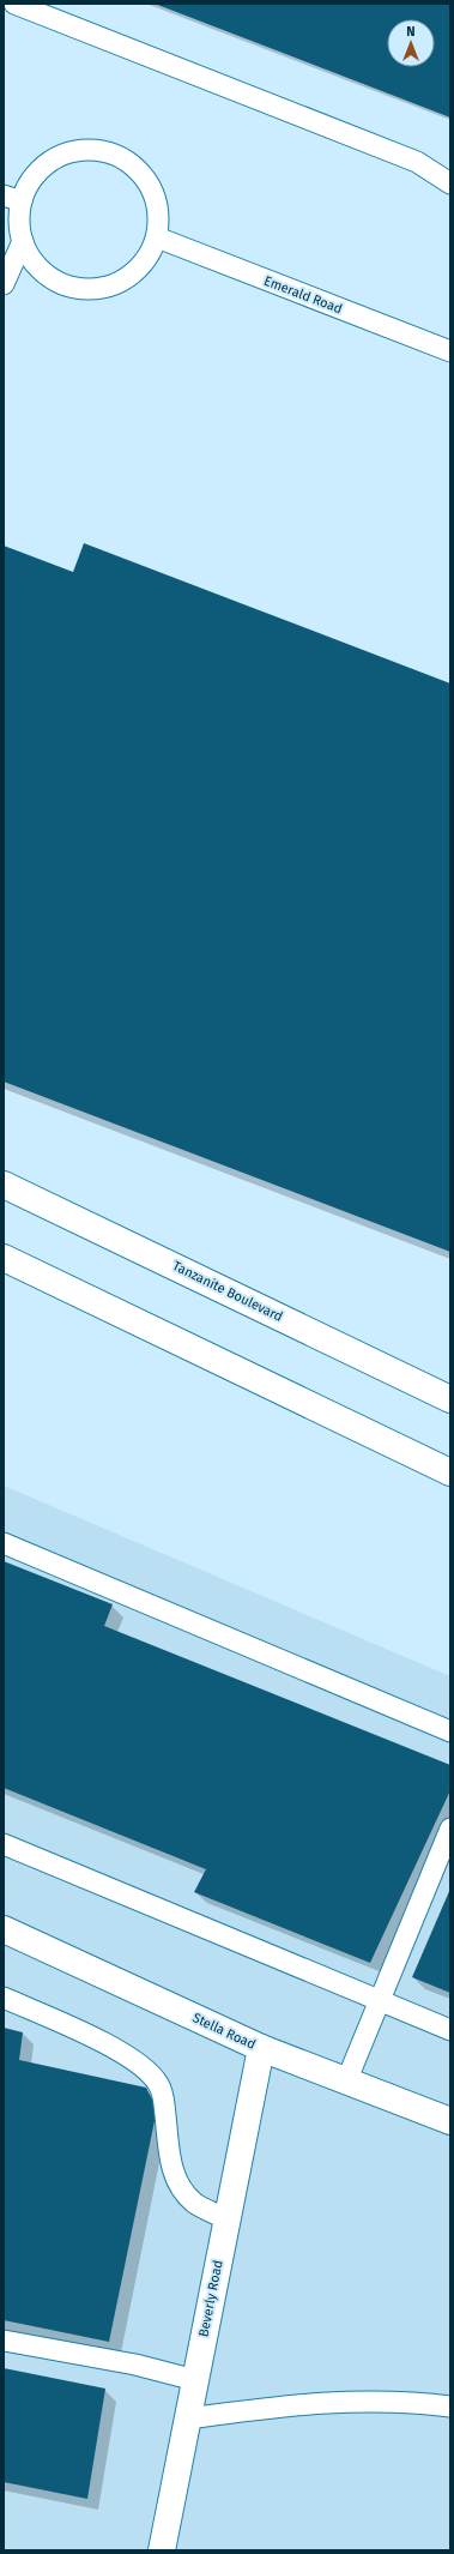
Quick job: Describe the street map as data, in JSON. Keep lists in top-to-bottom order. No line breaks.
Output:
{"streets":{"street":["Tanzanite Boulevard","Stella Road","Beverly Road"],"lane":["Emerald Road"]},"crossings":[["Stella Road","Beverly Road"]],"north":"top"}
